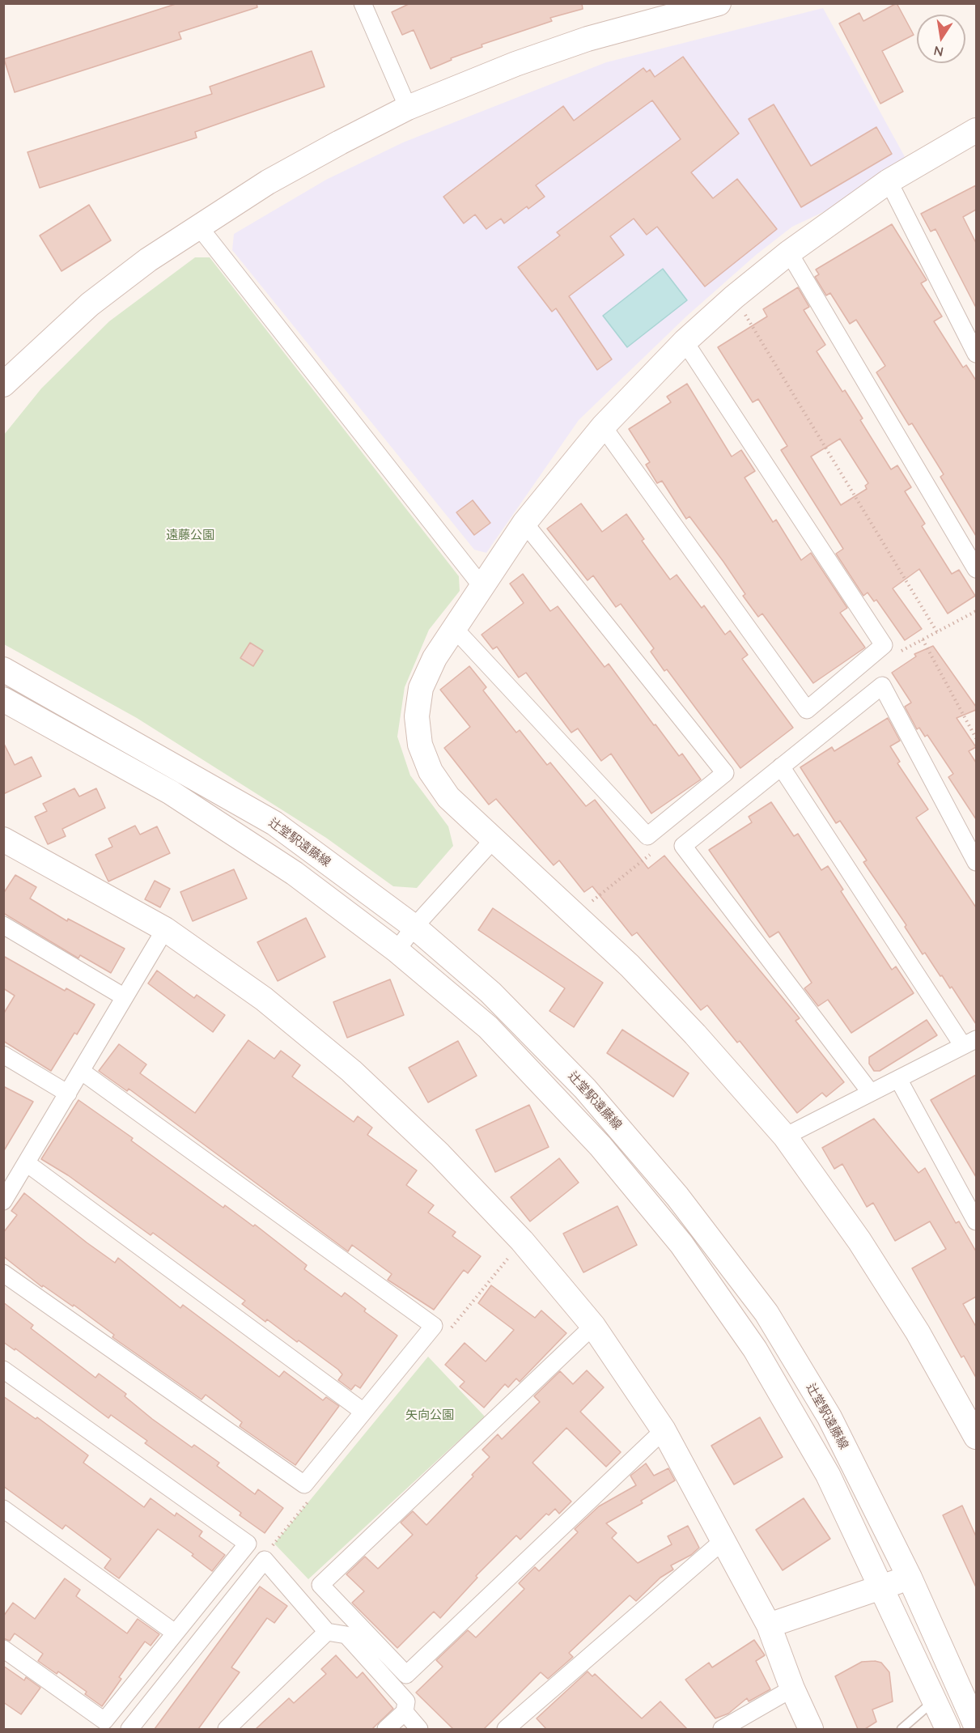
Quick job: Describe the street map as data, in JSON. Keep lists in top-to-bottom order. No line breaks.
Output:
{"streets":{"street":["辻堂駅遠藤線"]},"parks":["遠藤公園","矢向公園"],"north":"bottom"}
